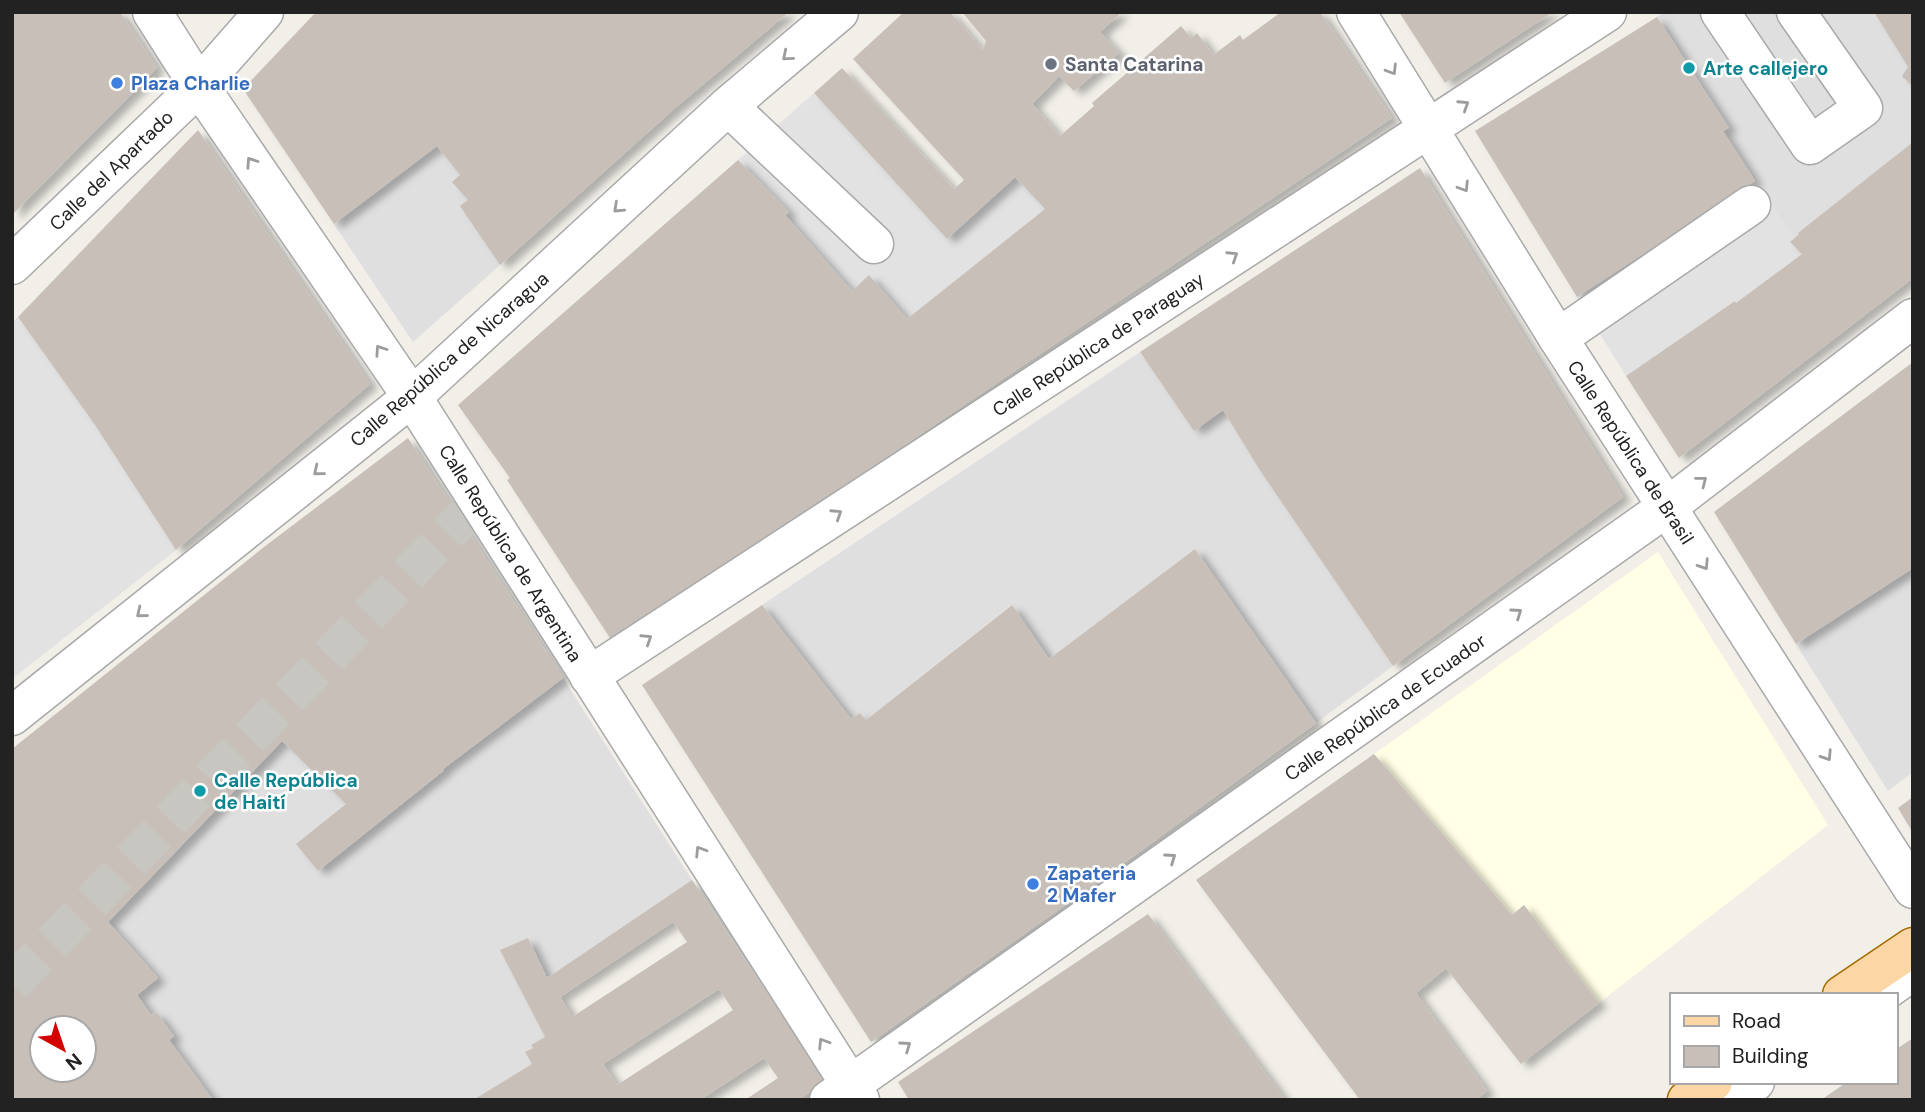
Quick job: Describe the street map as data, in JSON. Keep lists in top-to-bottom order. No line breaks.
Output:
{"streets":{"street":["Calle del Apartado","Calle República de Paraguay","Calle República de Nicaragua","Calle República de Brasil","Calle República de Argentina","Calle República de Ecuador"]},"crossings":[["Calle del Apartado","Calle República de Argentina"],["Calle República de Paraguay","Calle República de Brasil"],["Calle República de Paraguay","Calle República de Argentina"],["Calle República de Nicaragua","Calle República de Argentina"],["Calle República de Brasil","Calle República de Ecuador"],["Calle República de Argentina","Calle República de Ecuador"]],"one_way":["Calle República de Paraguay","Calle República de Nicaragua","Calle República de Brasil","Calle República de Argentina","Calle República de Ecuador"],"places":["Santa Catarina","Arte callejero","Plaza Charlie","Calle República de Haití","Zapateria 2 Mafer"],"legend":["Road","Building"],"north":"bottom right"}
